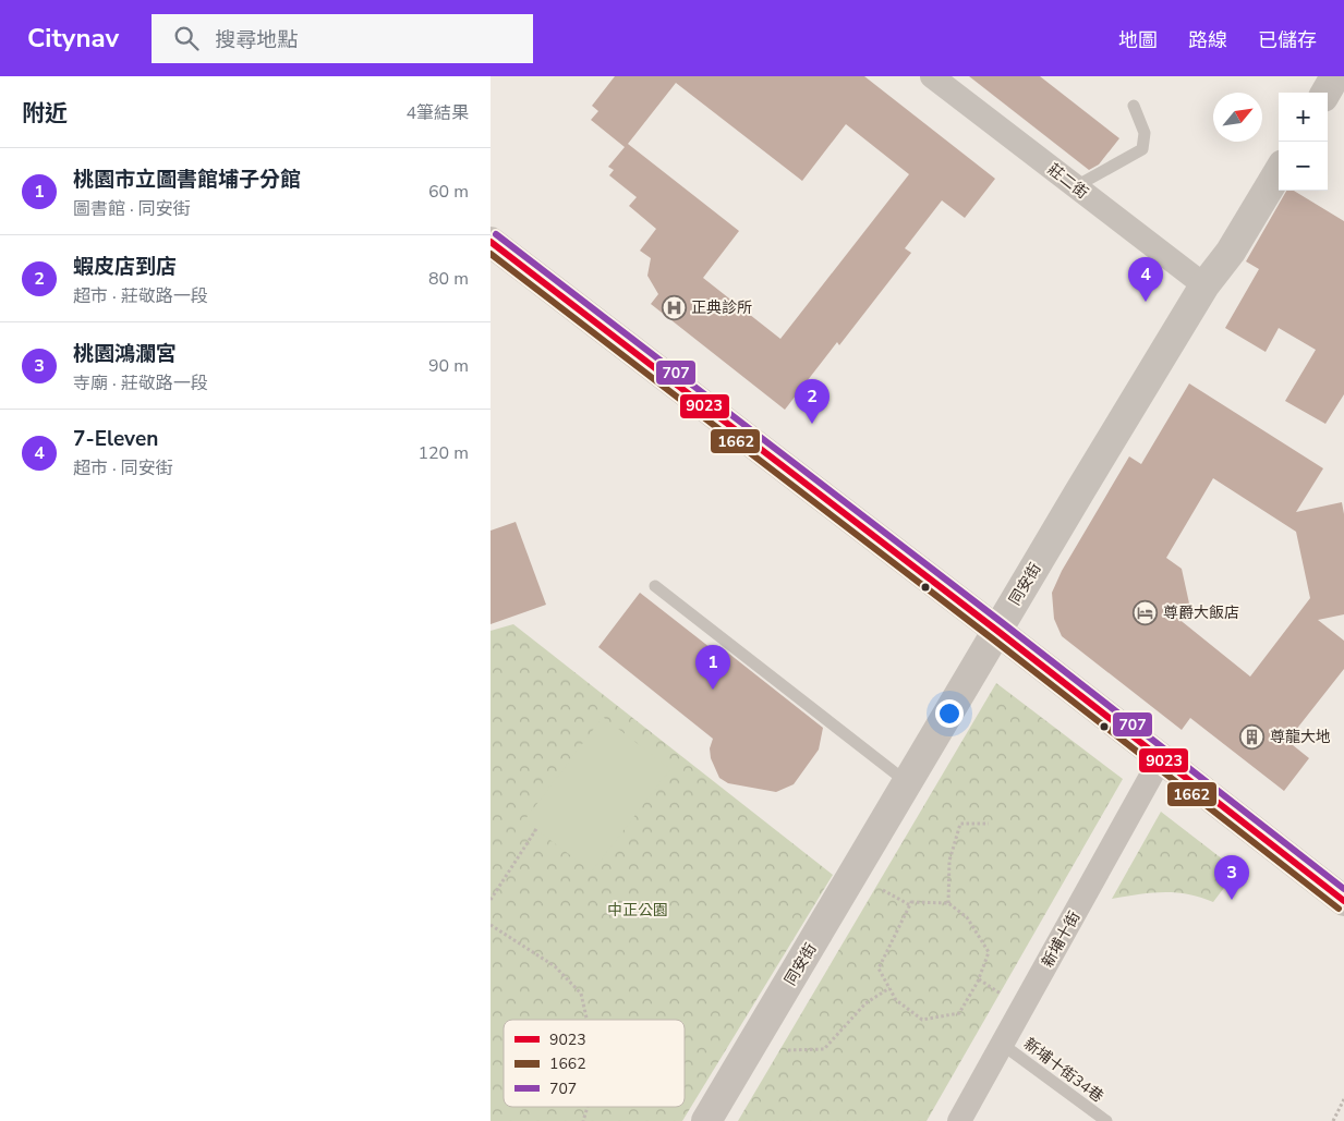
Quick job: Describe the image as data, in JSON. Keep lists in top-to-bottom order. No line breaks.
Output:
{"streets":{"street":["莊二街","同安街","新埔十街"],"lane":["新埔十街34巷"]},"crossings":[["莊二街","同安街"],["新埔十街","新埔十街34巷"]],"parks":["中正公園"],"places":{"hospital":["正典診所"],"hotel":["尊爵大飯店"],"building":["尊龍大地"]},"lines":["transit line 707","transit line 9023","transit line 1662"],"legend":["9023","1662","707"],"north":"top right","page":{"header":"Citynav","search":"搜尋地點","nav":["地圖","路線","已儲存"],"heading":["附近","4筆結果"],"map_buttons":["+","−"],"list":[{"mark":"1","name":"桃園市立圖書館埔子分館","note":"圖書館 · 同安街","value":"60 m"},{"mark":"2","name":"蝦皮店到店","note":"超市 · 莊敬路一段","value":"80 m"},{"mark":"3","name":"桃園鴻瀾宮","note":"寺廟 · 莊敬路一段","value":"90 m"},{"mark":"4","name":"7-Eleven","note":"超市 · 同安街","value":"120 m"}],"pins":["4","2","1","3"]}}
